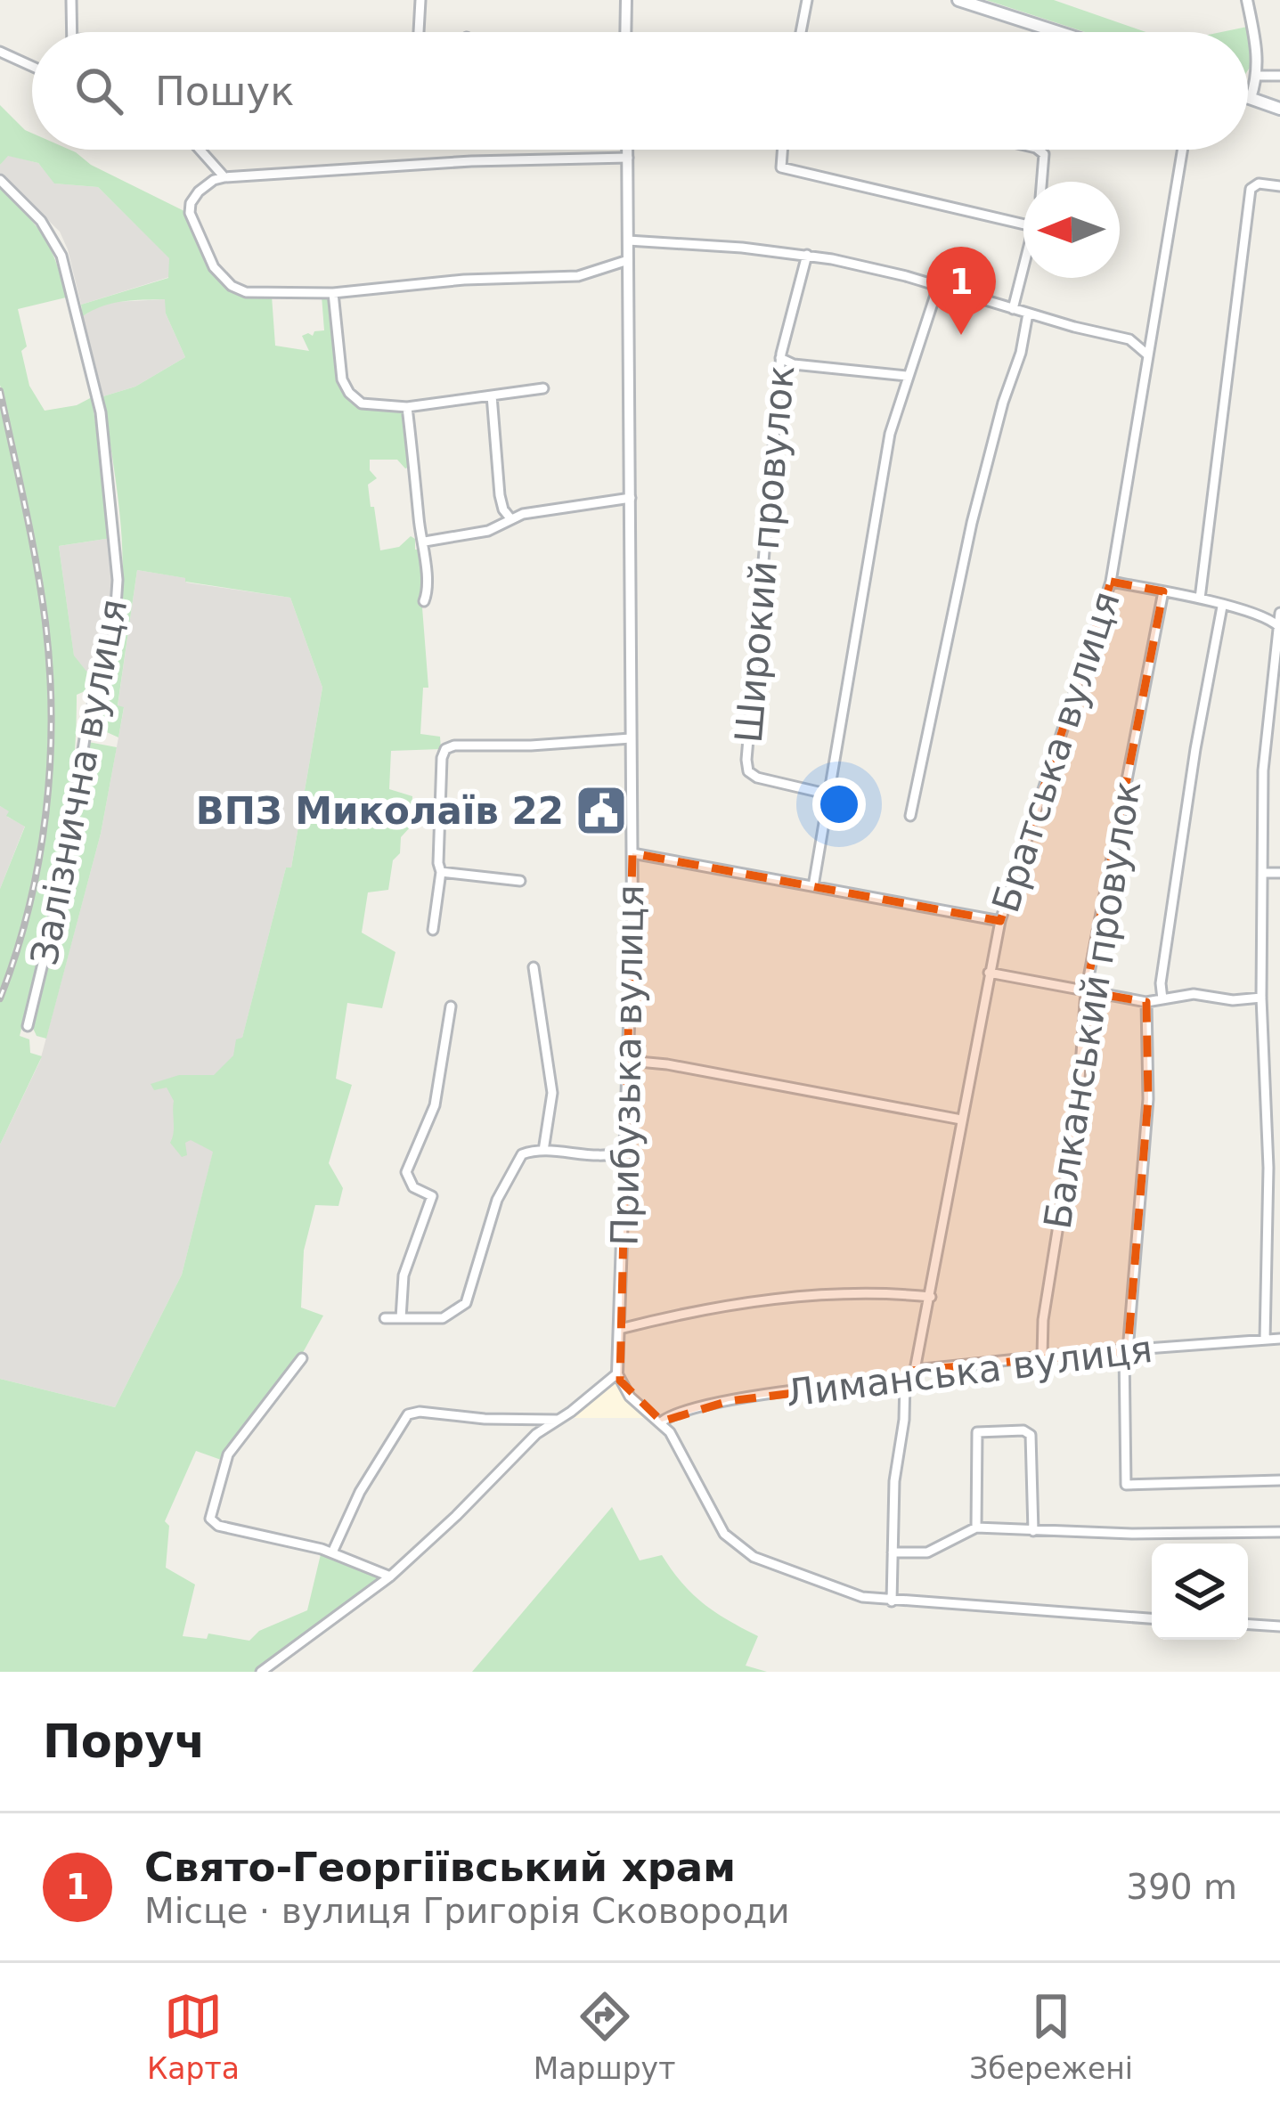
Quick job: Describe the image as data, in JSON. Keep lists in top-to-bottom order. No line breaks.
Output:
{"streets":{"street":["Широкий провулок","Братська вулиця","Залізнична вулиця","Балканський провулок","Прибузька вулиця","Лиманська вулиця"]},"crossings":[["Братська вулиця","Лиманська вулиця"],["Балканський провулок","Лиманська вулиця"]],"places":{"public building":["ВПЗ Миколаїв 22"]},"north":"left","page":{"search":"Пошук","pins":"1","heading":"Поруч","list":[{"mark":"1","name":"Свято-Георгіївський храм","note":"Місце · вулиця Григорія Сковороди","value":"390 m"}],"nav":["Карта","Маршрут","Збережені"]}}
